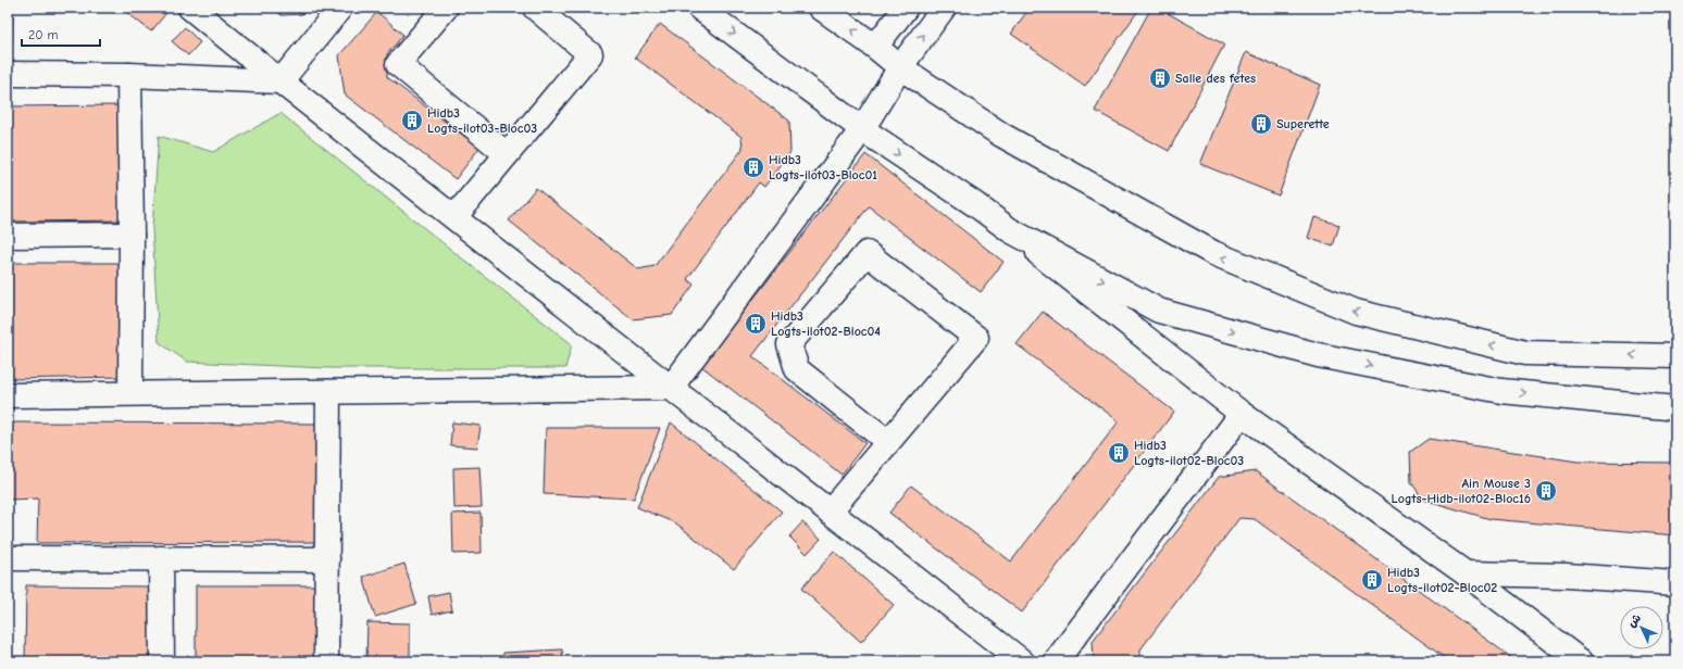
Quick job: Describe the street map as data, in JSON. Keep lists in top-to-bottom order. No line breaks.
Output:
{"places":{"building":["Salle des fetes","Hidb3 Logts-ilot03-Bloc03","Superette","Hidb3 Logts-ilot03-Bloc01","Hidb3 Logts-ilot02-Bloc04","Hidb3 Logts-ilot02-Bloc03","Ain Mouse 3 Logts-Hidb-ilot02-Bloc16","Hidb3 Logts-ilot02-Bloc02"]},"scale_bar":"20 m","north":"top left"}
